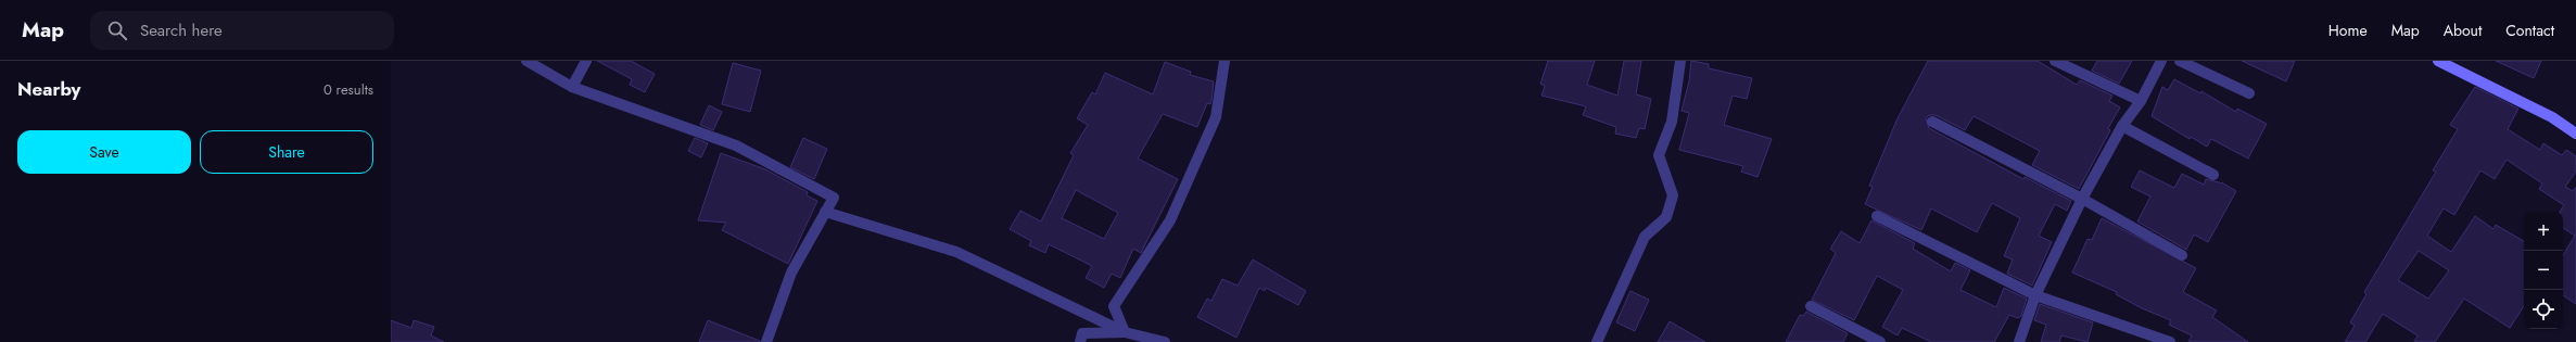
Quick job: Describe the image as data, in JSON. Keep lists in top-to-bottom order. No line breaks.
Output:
{"page":{"header":"Map","search":"Search here","nav":["Home","Map","About","Contact"],"heading":["Nearby","0 results"],"buttons":["Save","Share"],"map_buttons":["+","−"]}}
